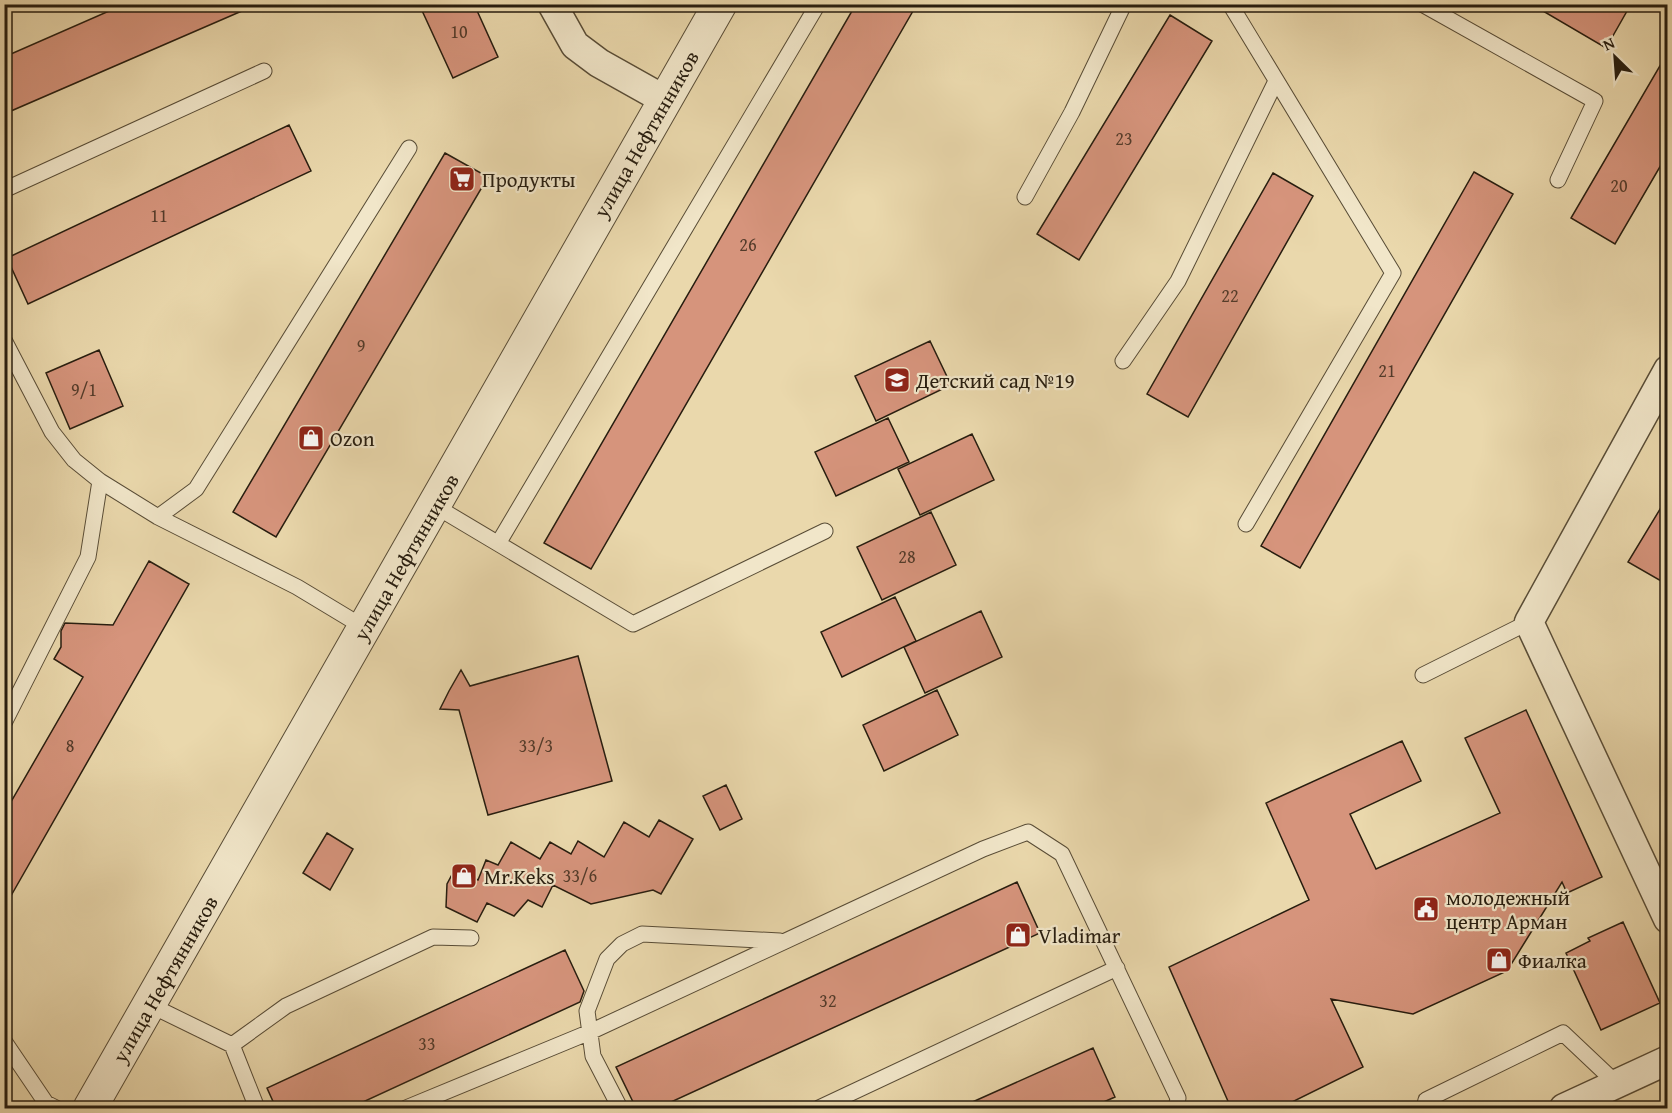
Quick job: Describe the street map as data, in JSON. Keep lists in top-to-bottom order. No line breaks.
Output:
{"streets":{"street":["улица Нефтянников"]},"places":{"supermarket":["Продукты"],"school or university":["Детский сад №19"],"shop":["Ozon","Mr.Keks","Vladimar","Фиалка"],"public building":["молодежный центр Арман"]},"house_numbers":["10","23","20","11","26","22","9","21","9/1","28","8","33/3","33/6","32","33"],"north":"top left"}
